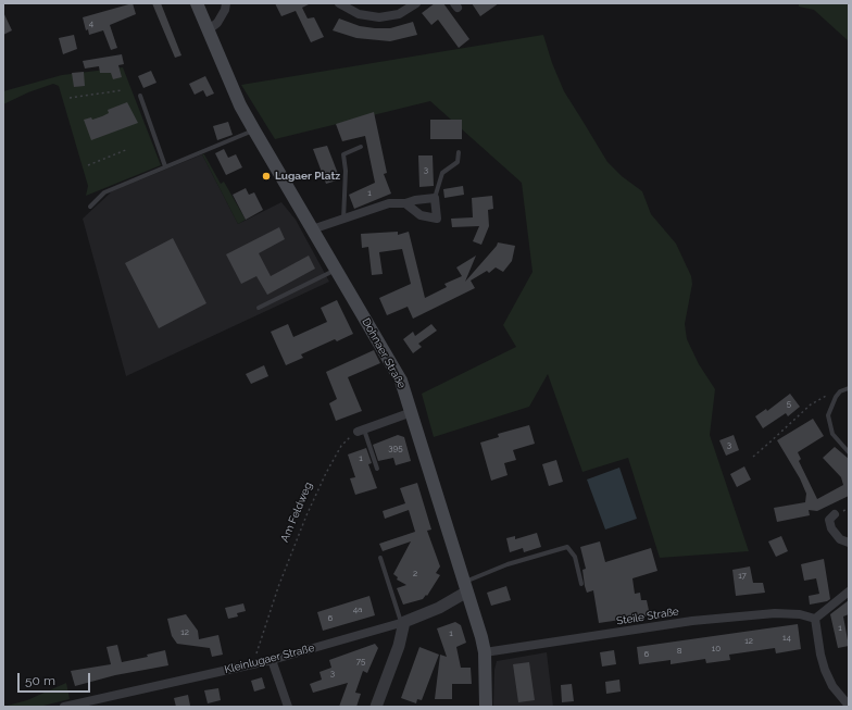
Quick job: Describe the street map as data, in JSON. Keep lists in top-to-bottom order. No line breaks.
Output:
{"streets":{"main road":["Dohnaer Straße"],"street":["Steile Straße","Kleinlugaer Straße"],"path":["Am Feldweg"]},"crossings":[["Dohnaer Straße","Steile Straße"],["Dohnaer Straße","Kleinlugaer Straße"],["Am Feldweg","Kleinlugaer Straße"]],"places":["Lugaer Platz"],"house_numbers":["4","3","1","5","3","395","1","2","17","4a","6","1","12","1","14","12","10","8","6","75","3"],"scale_bar":"50 m"}
